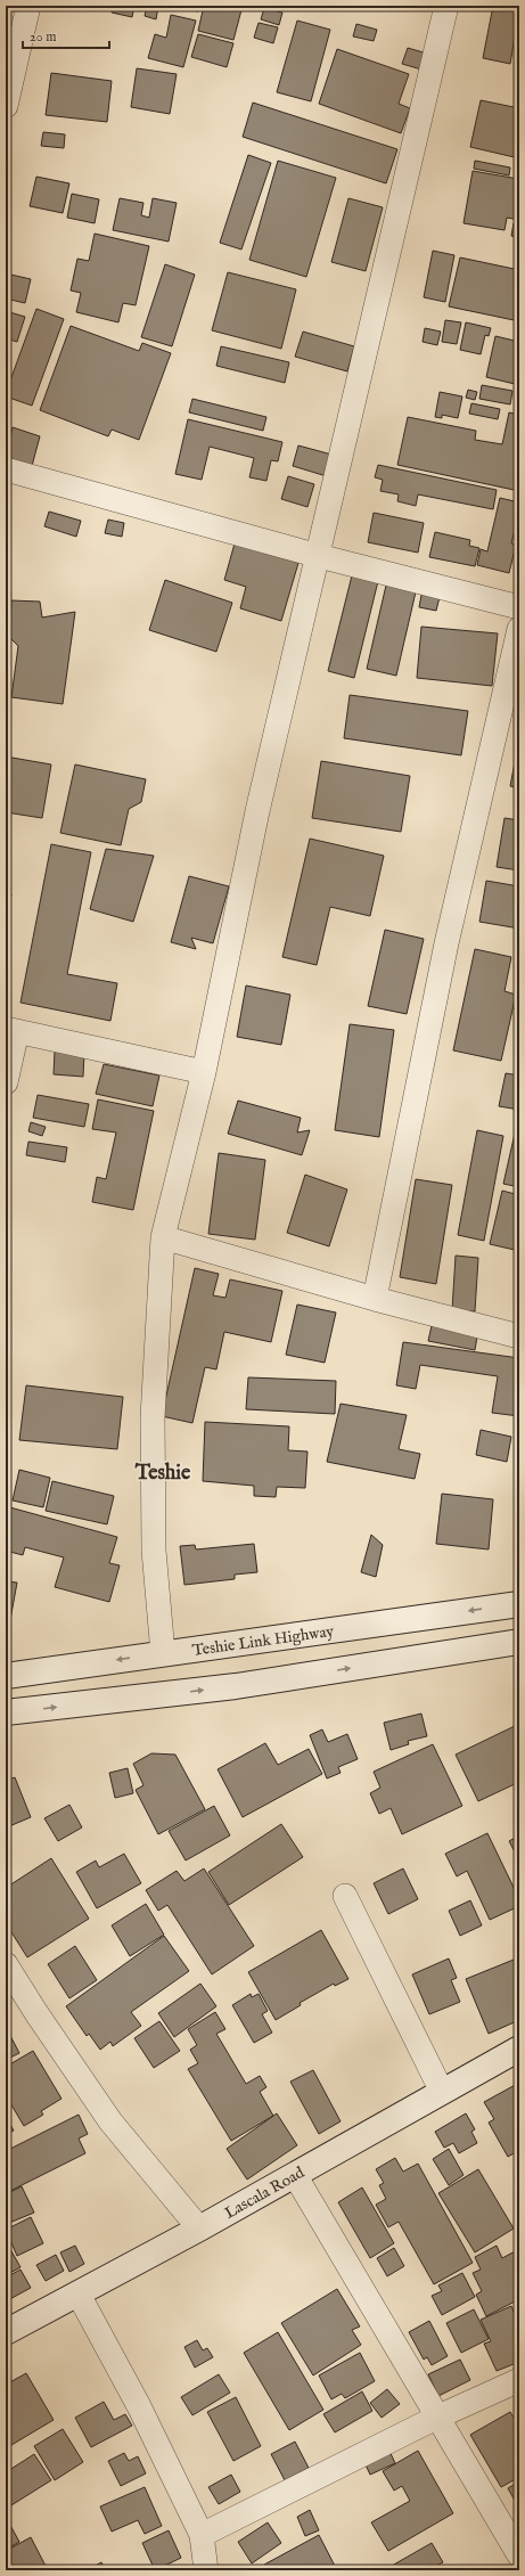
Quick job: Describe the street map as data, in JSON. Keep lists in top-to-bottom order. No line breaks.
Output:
{"streets":{"main road":["Teshie Link Highway","Lascala Road"]},"districts":["Teshie"],"scale_bar":"20 m"}
